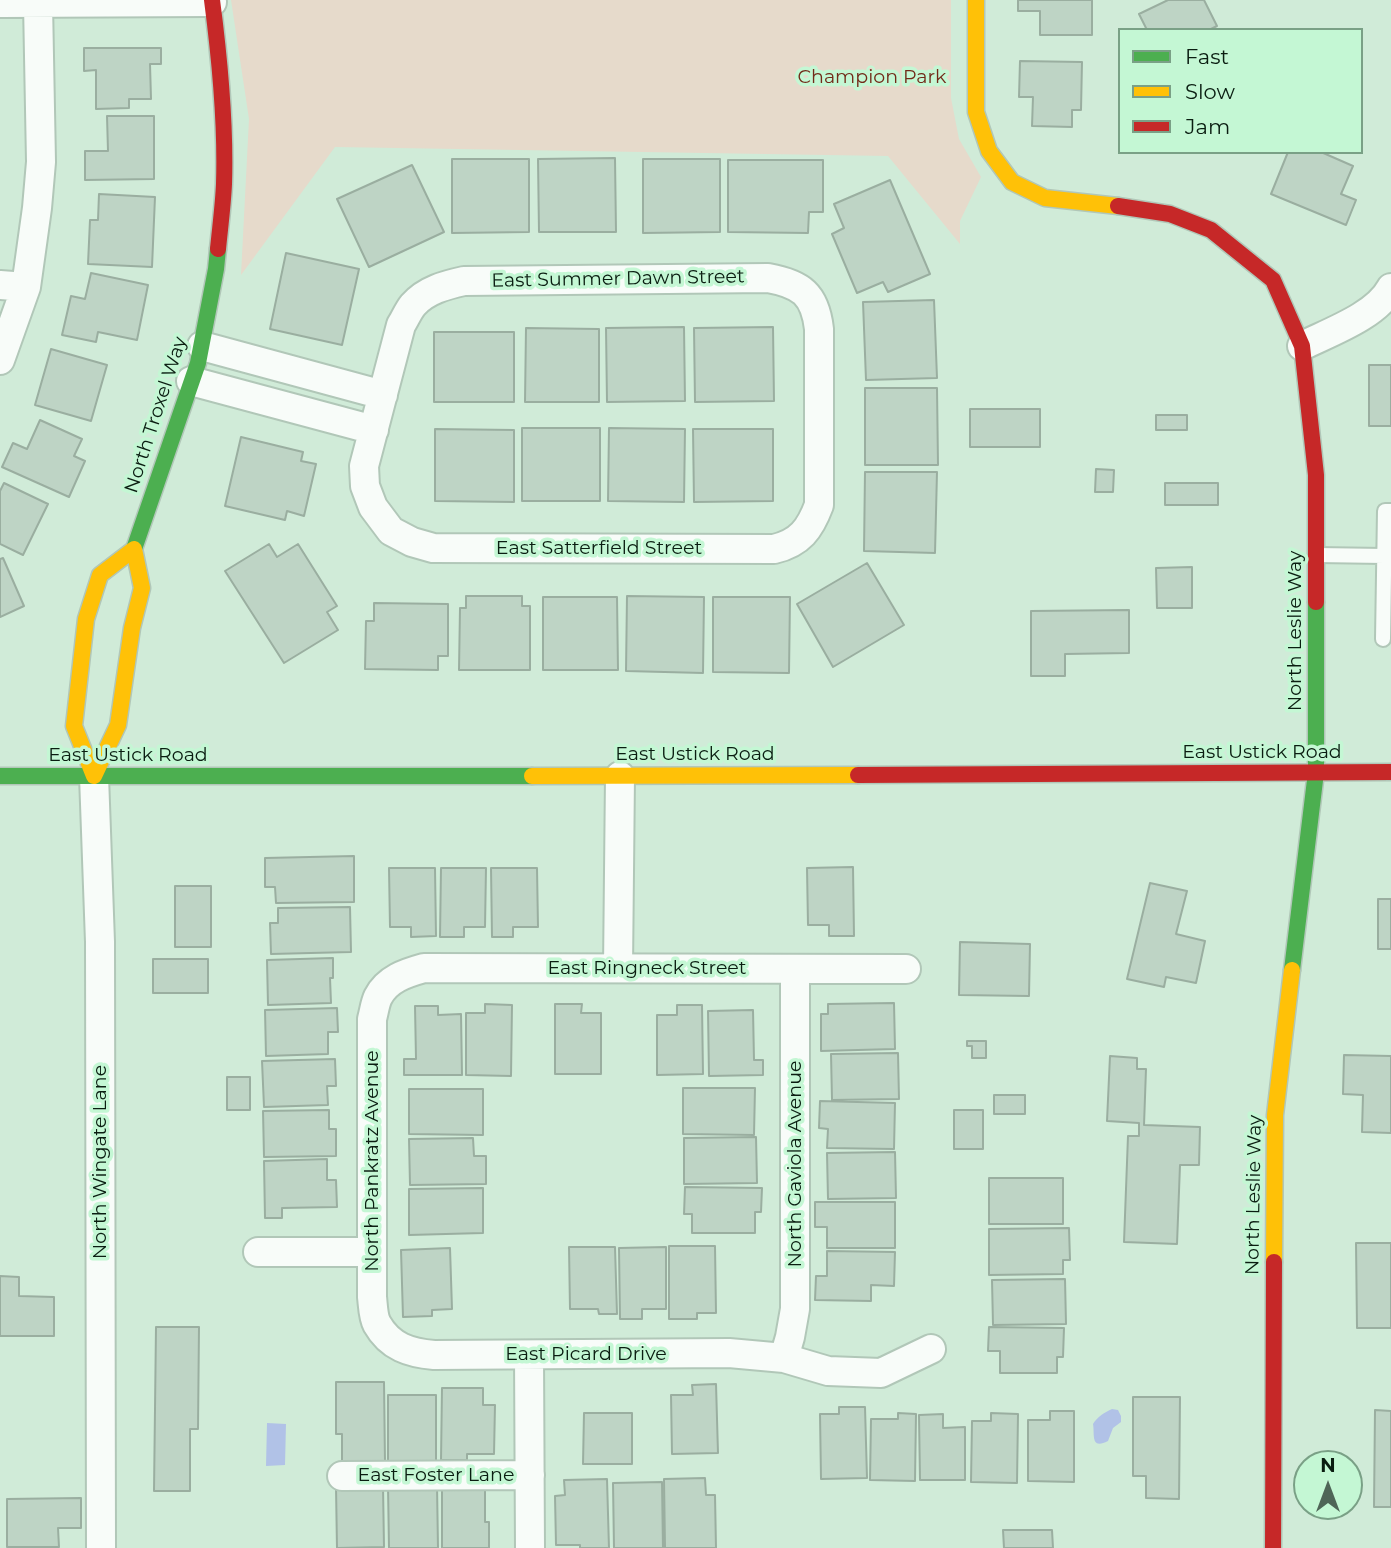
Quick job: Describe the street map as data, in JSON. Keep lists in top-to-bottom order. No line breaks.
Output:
{"streets":{"street":["East Summer Dawn Street","North Troxel Way","East Satterfield Street","North Leslie Way","East Ustick Road","East Ringneck Street","North Pankratz Avenue","North Wingate Lane","North Gaviola Avenue","East Picard Drive","East Foster Lane"]},"crossings":[["East Summer Dawn Street","East Satterfield Street"],["North Leslie Way","East Ustick Road"],["East Ustick Road","North Wingate Lane"],["East Ringneck Street","North Pankratz Avenue"],["East Ringneck Street","North Gaviola Avenue"],["North Pankratz Avenue","East Picard Drive"],["North Gaviola Avenue","East Picard Drive"]],"parks":["Champion Park"],"legend":["Fast","Slow","Jam"],"north":"top"}
